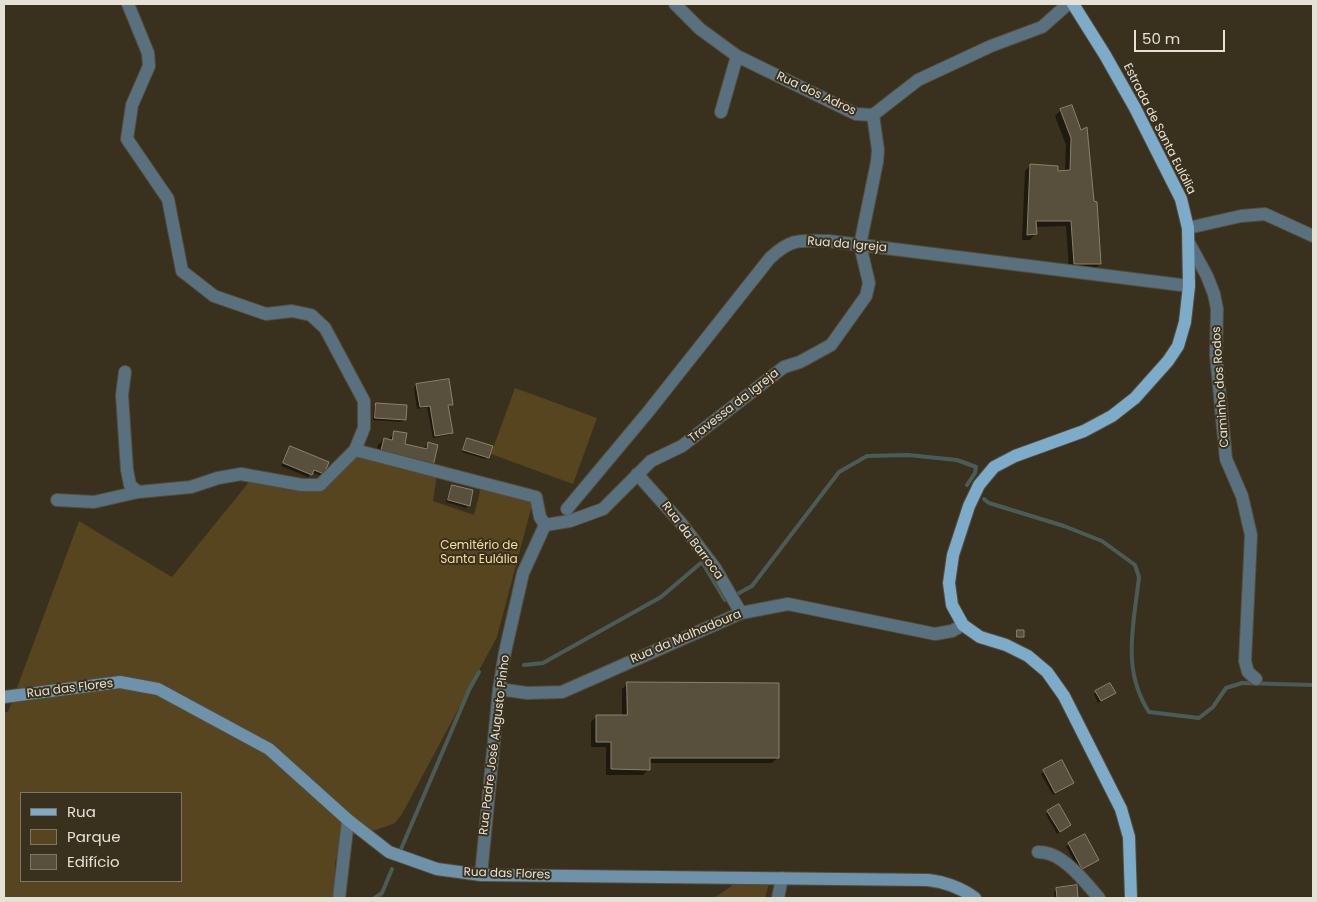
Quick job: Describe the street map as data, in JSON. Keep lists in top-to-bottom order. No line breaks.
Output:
{"streets":{"main road":["Estrada de Santa Eulália"],"street":["Rua dos Adros","Rua da Igreja","Caminho dos Rodos","Travessa da Igreja","Rua da Barroca","Rua da Malhadoura","Rua das Flores","Rua Padre José Augusto Pinho"]},"crossings":[["Estrada de Santa Eulália","Rua da Igreja"],["Estrada de Santa Eulália","Caminho dos Rodos"],["Estrada de Santa Eulália","Rua da Malhadoura"],["Rua da Igreja","Travessa da Igreja"],["Travessa da Igreja","Rua da Barroca"],["Travessa da Igreja","Rua Padre José Augusto Pinho"],["Rua da Barroca","Rua da Malhadoura"],["Rua da Malhadoura","Rua Padre José Augusto Pinho"],["Rua das Flores","Rua Padre José Augusto Pinho"]],"parks":["Cemitério de Santa Eulália"],"legend":["Rua","Parque","Edifício"],"scale_bar":"50 m"}
